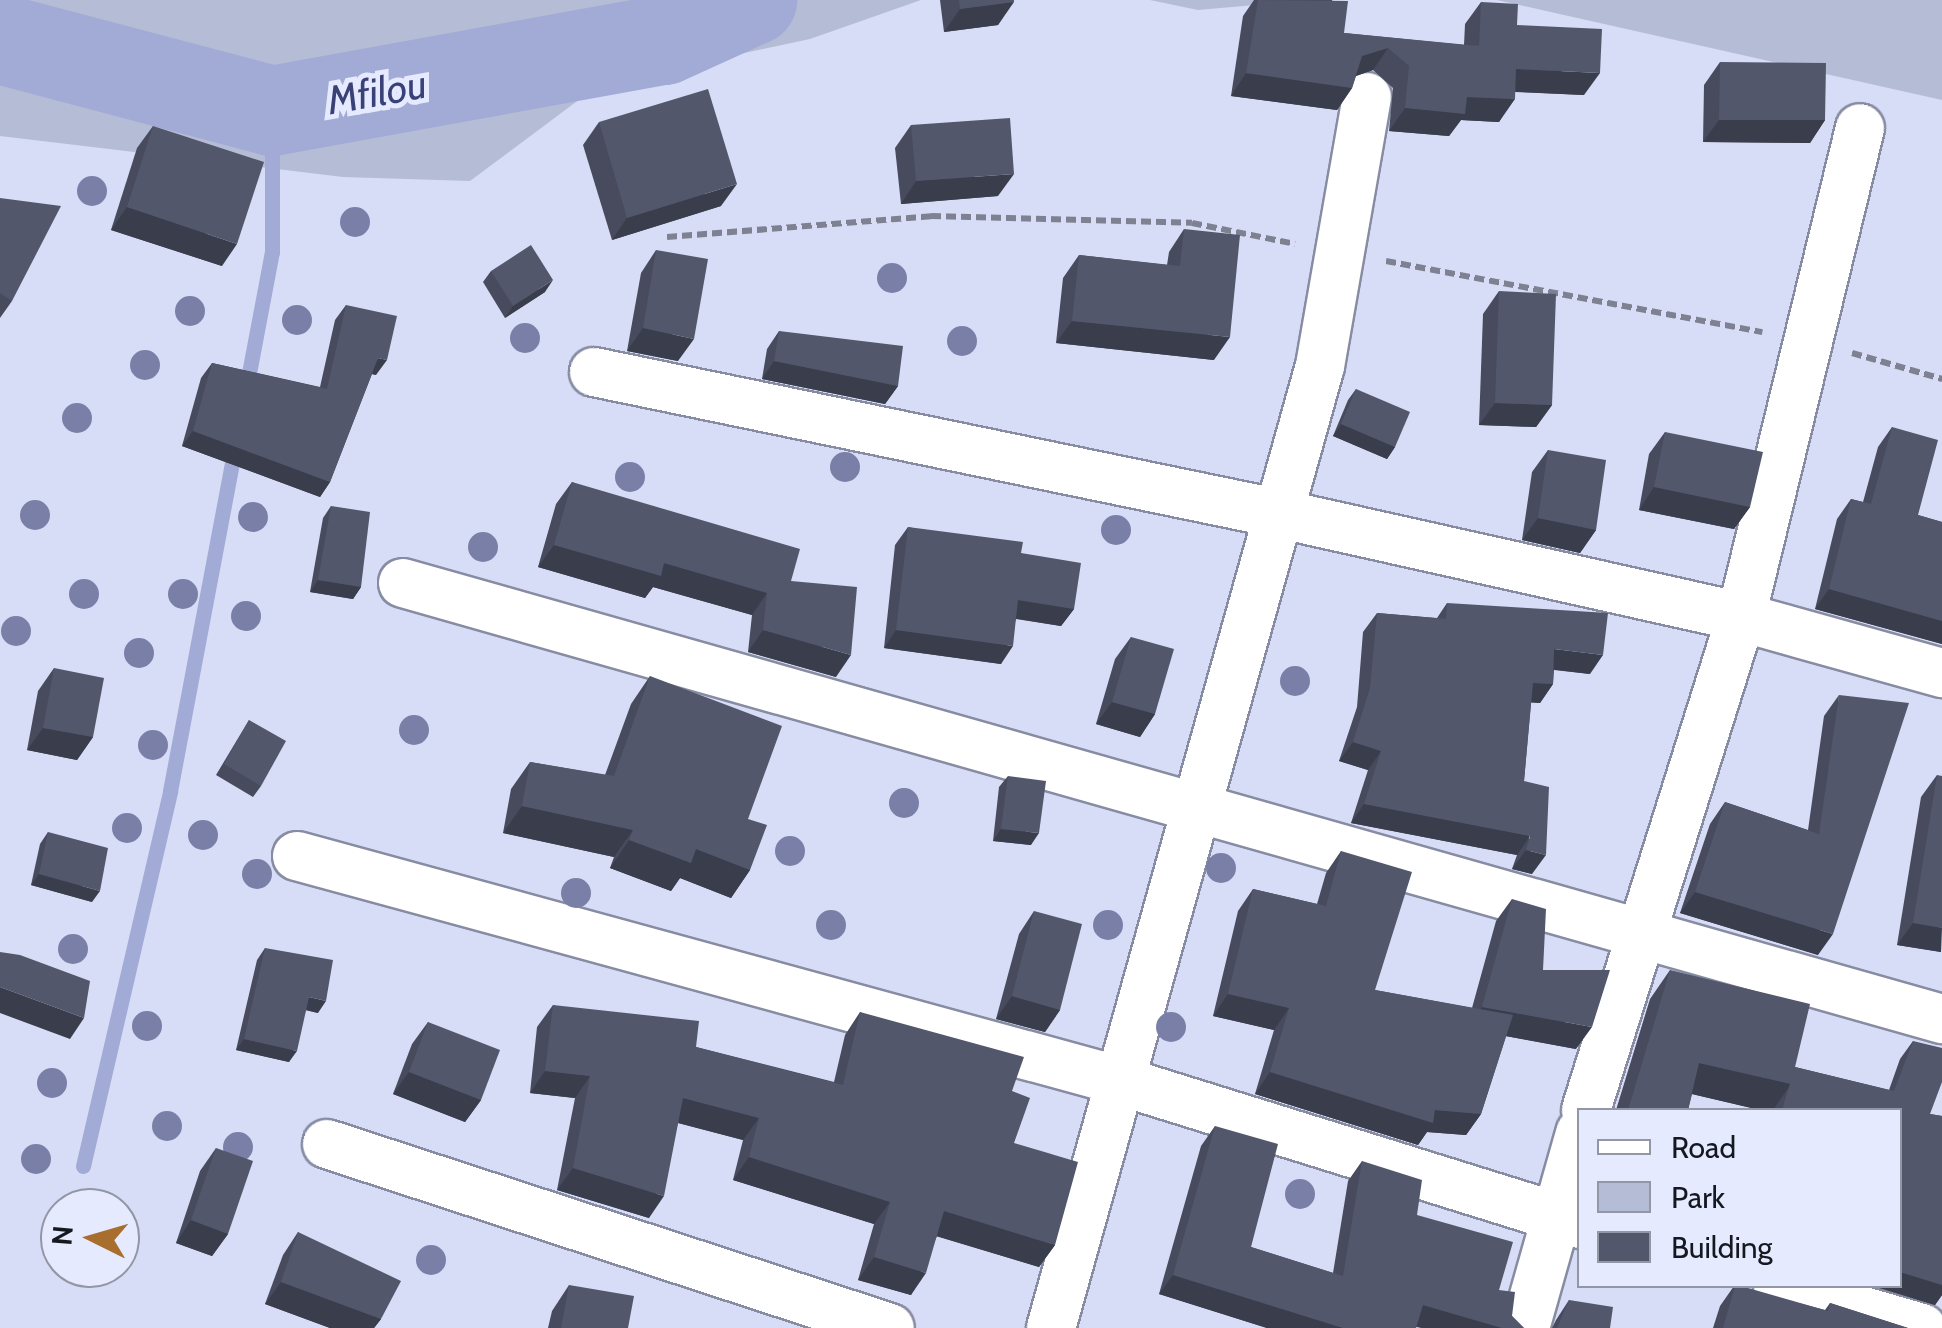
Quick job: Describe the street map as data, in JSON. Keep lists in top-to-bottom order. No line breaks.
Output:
{"water":["Mfilou"],"legend":["Road","Park","Building"],"north":"left"}
